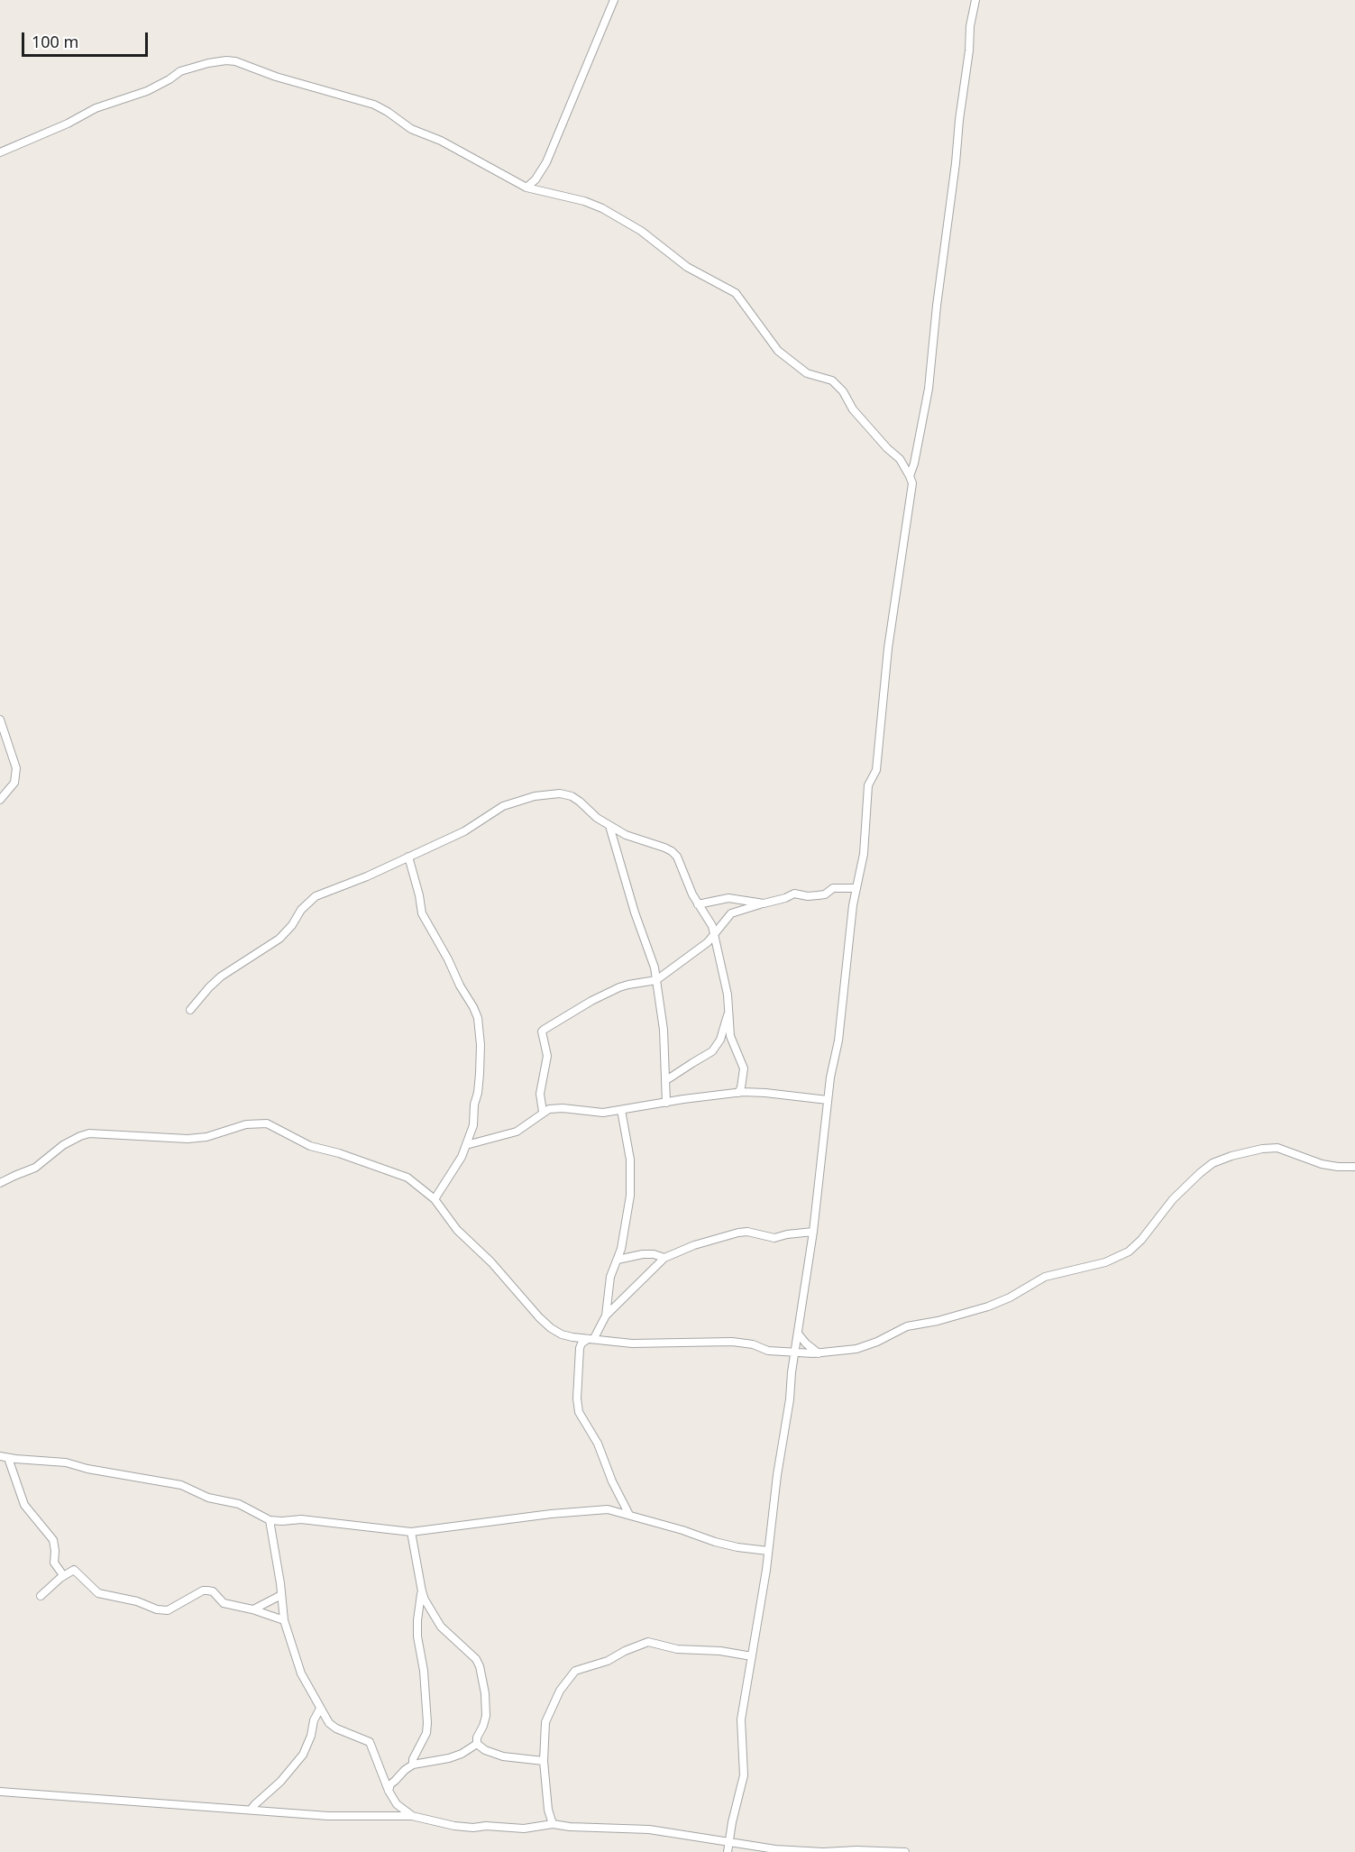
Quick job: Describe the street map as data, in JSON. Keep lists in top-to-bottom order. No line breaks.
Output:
{"scale_bar":"100 m"}
